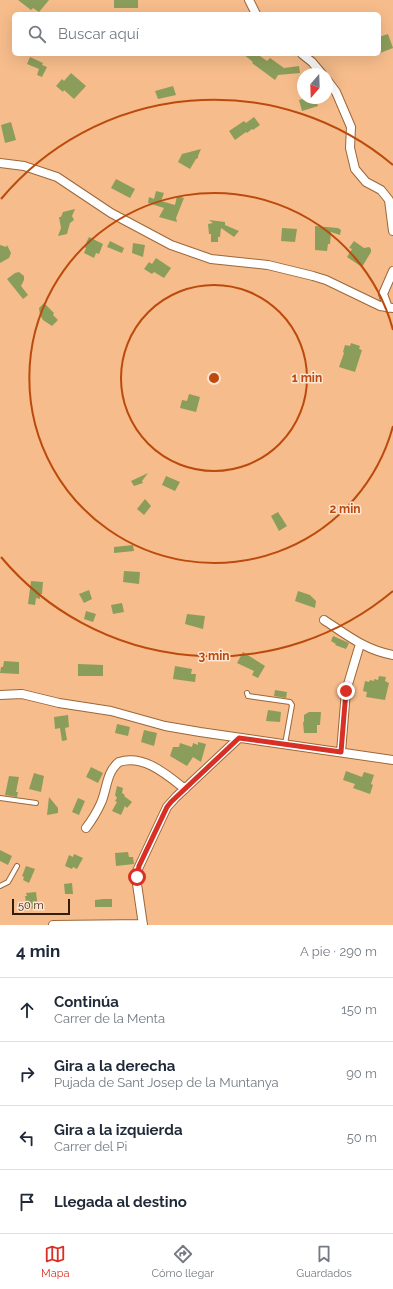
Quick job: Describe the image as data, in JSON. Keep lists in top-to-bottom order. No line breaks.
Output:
{"scale_bar":"50 m","north":"bottom","page":{"search":"Buscar aquí","scale":"50 m","heading":["4 min","A pie · 290 m"],"list":[["Continúa","Carrer de la Menta","150 m"],["Gira a la derecha","Pujada de Sant Josep de la Muntanya","90 m"],["Gira a la izquierda","Carrer del Pi","50 m"],"Llegada al destino"],"nav":["Mapa","Cómo llegar","Guardados"]},"rings":["1 min","2 min","3 min"]}
